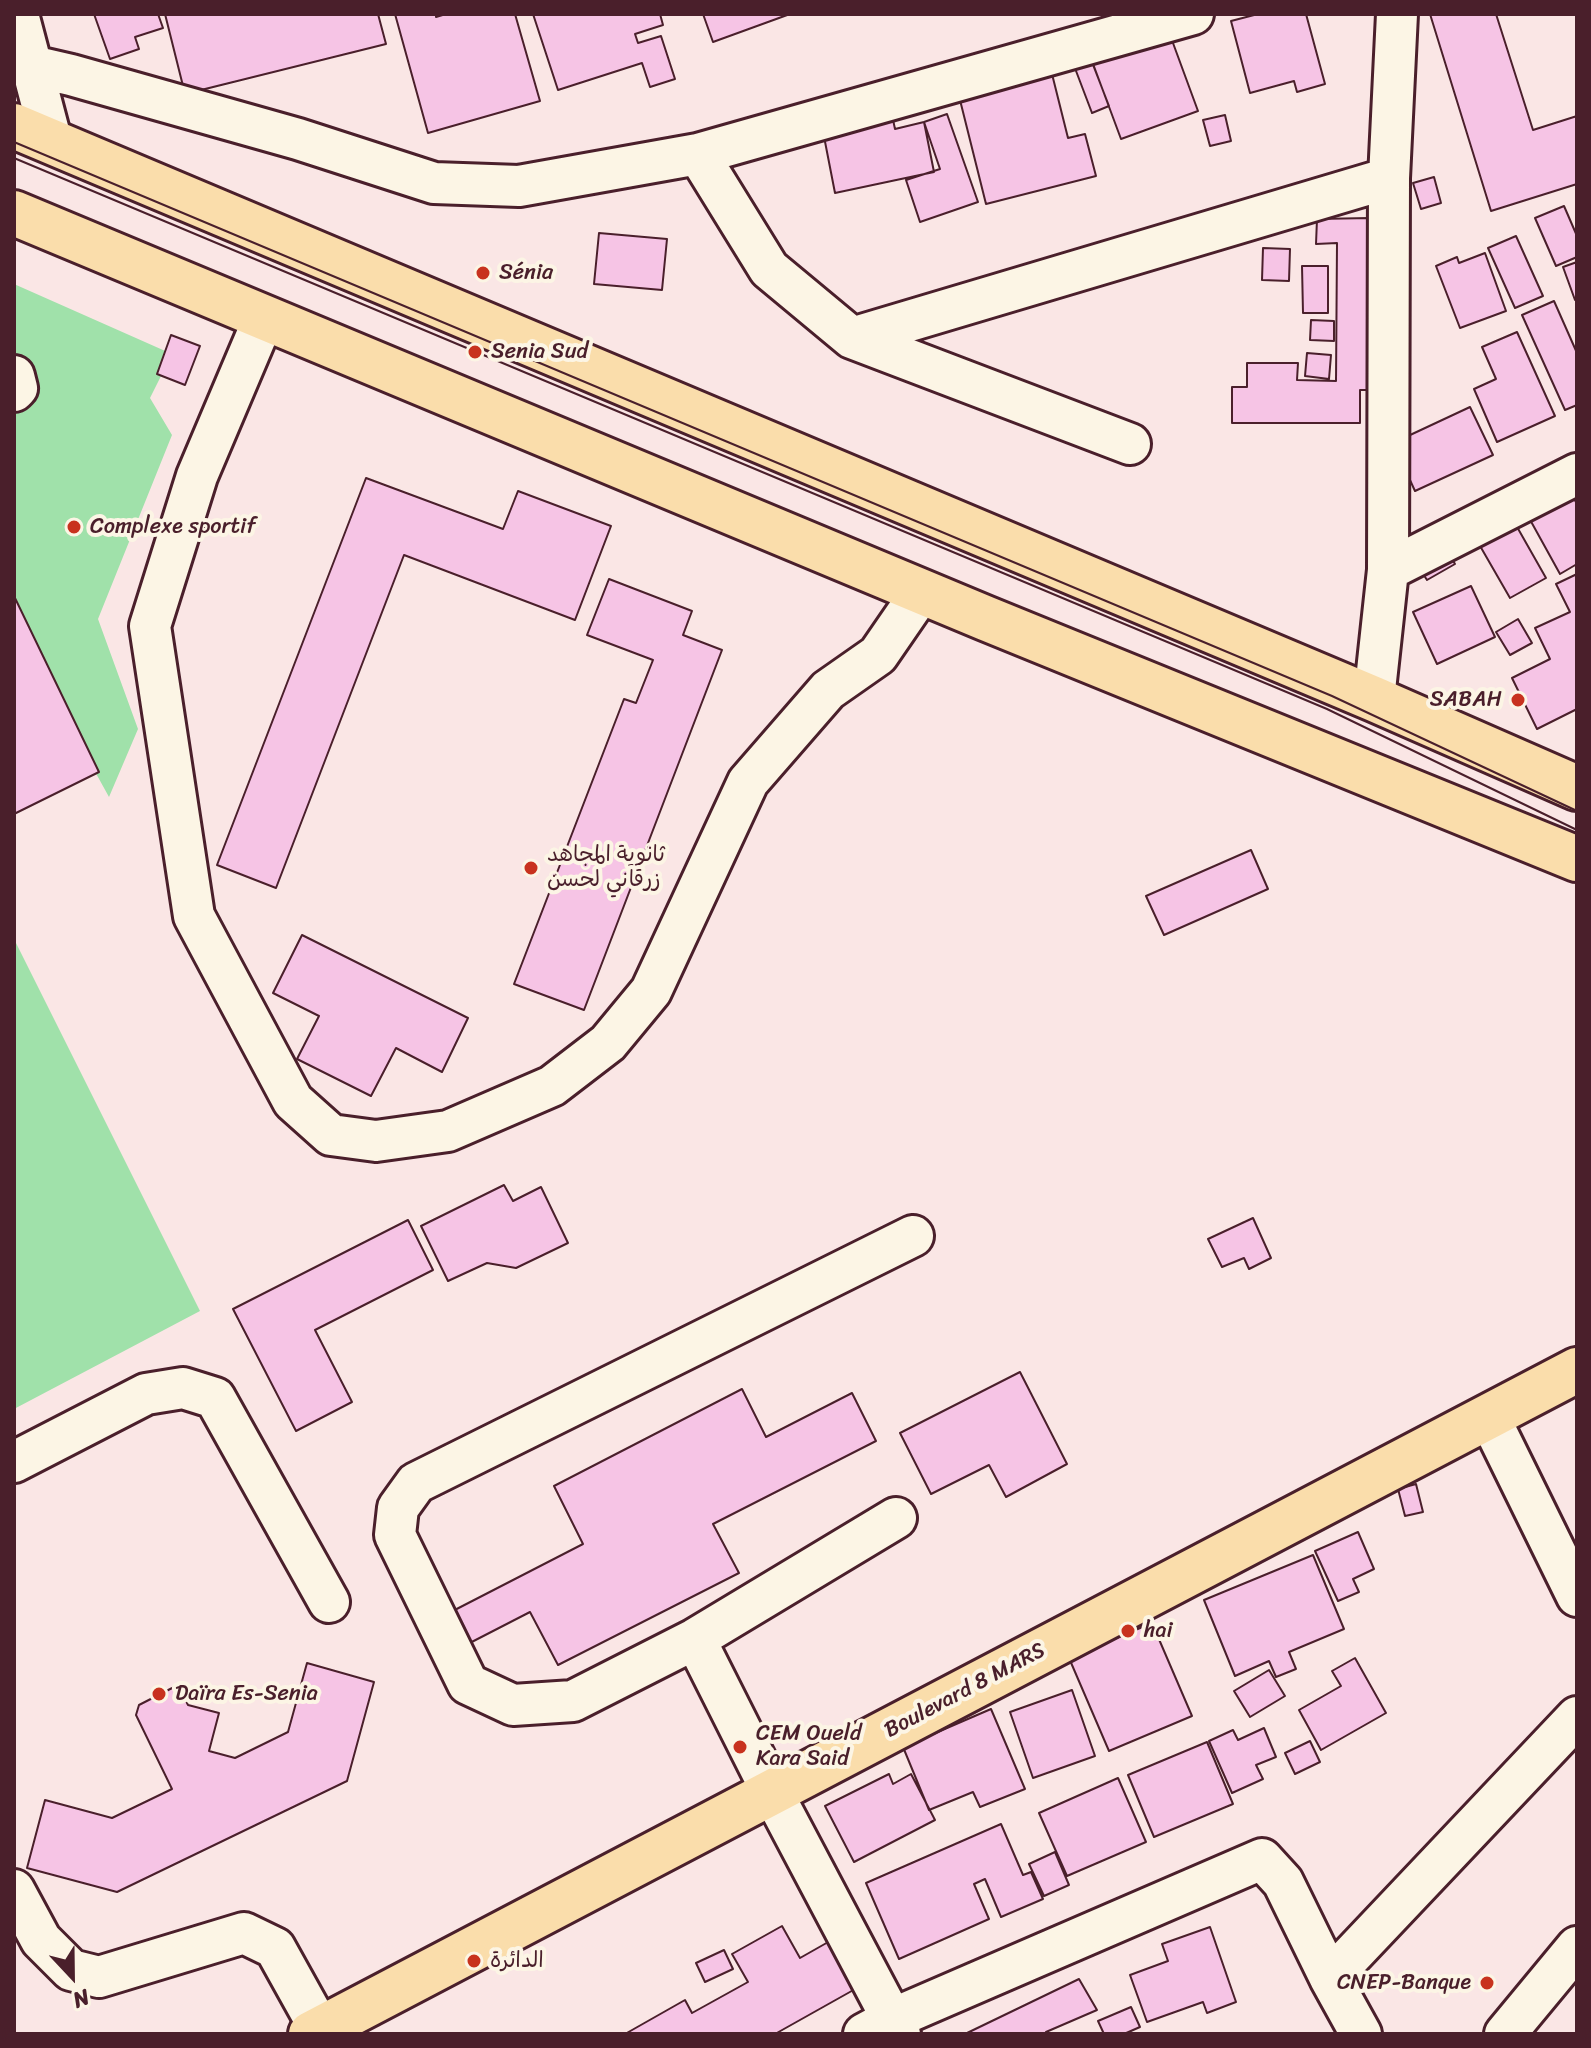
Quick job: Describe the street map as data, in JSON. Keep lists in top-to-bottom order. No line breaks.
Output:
{"streets":{"main road":["Boulevard 8 MARS"]},"places":["Sénia","Senia Sud","Complexe sportif","SABAH","ثانوية المجاهد زرقاني لحسن","hai","Daïra Es-Senia","CEM Oueld Kara Said","الدائرة","CNEP-Banque"],"north":"bottom"}
